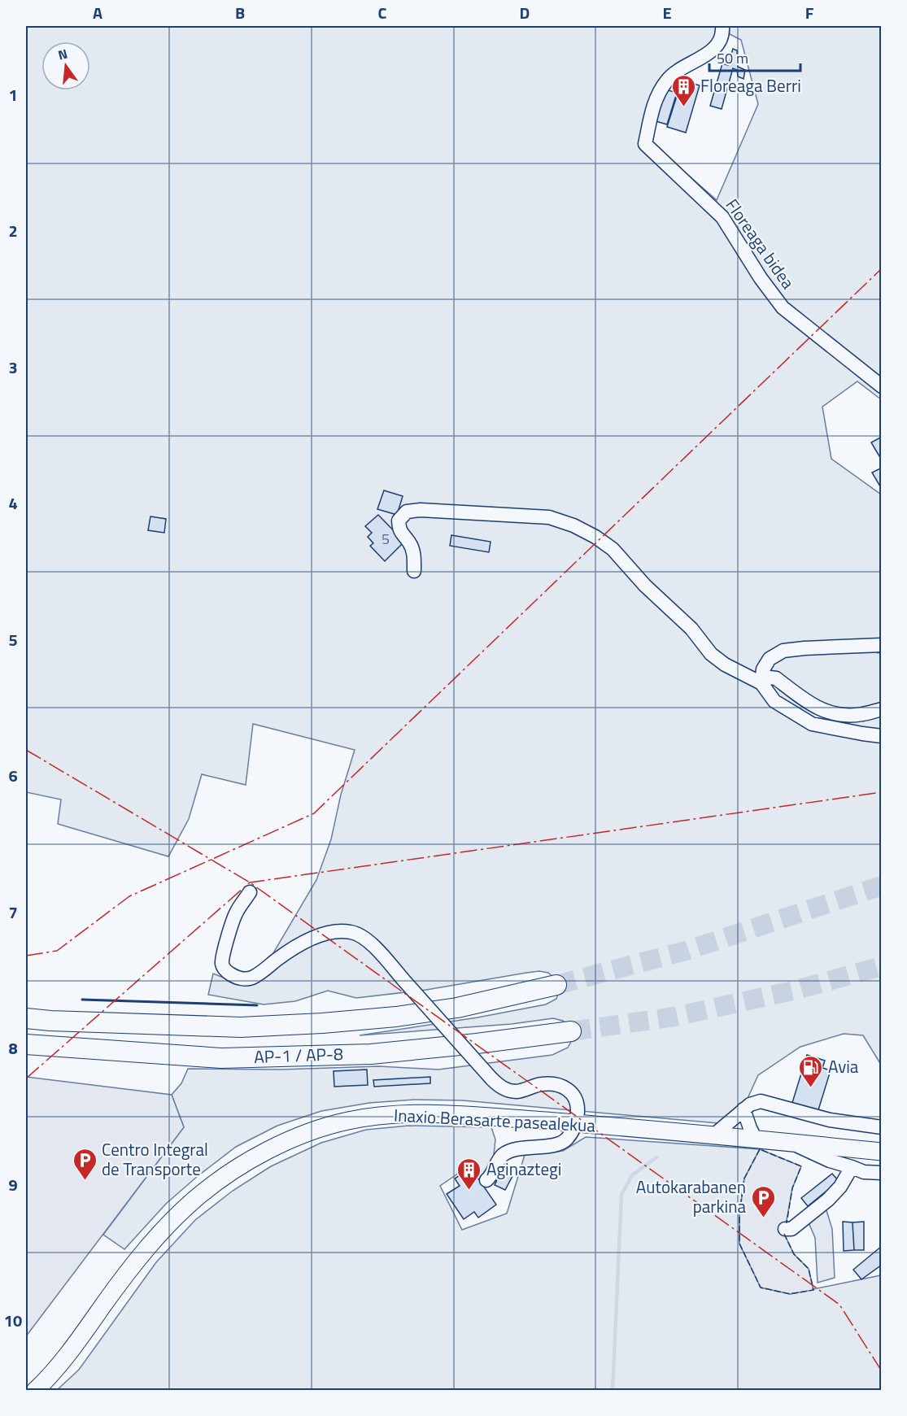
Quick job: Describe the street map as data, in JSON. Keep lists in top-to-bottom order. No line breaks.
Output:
{"streets":{"highway":["AP-1 / AP-8"],"main road":["Inaxio Berasarte pasealekua"],"street":["Floreaga bidea"]},"places":{"building":["Floreaga Berri","Aginaztegi"],"fuel station":["Avia"],"parking":["Centro Integral de Transporte","Autokarabanen parkina"]},"house_numbers":["5"],"scale_bar":"50 m","north":"top","grid":{"columns":["A","B","C","D","E","F"],"rows":["1","2","3","4","5","6","7","8","9","10"]}}
